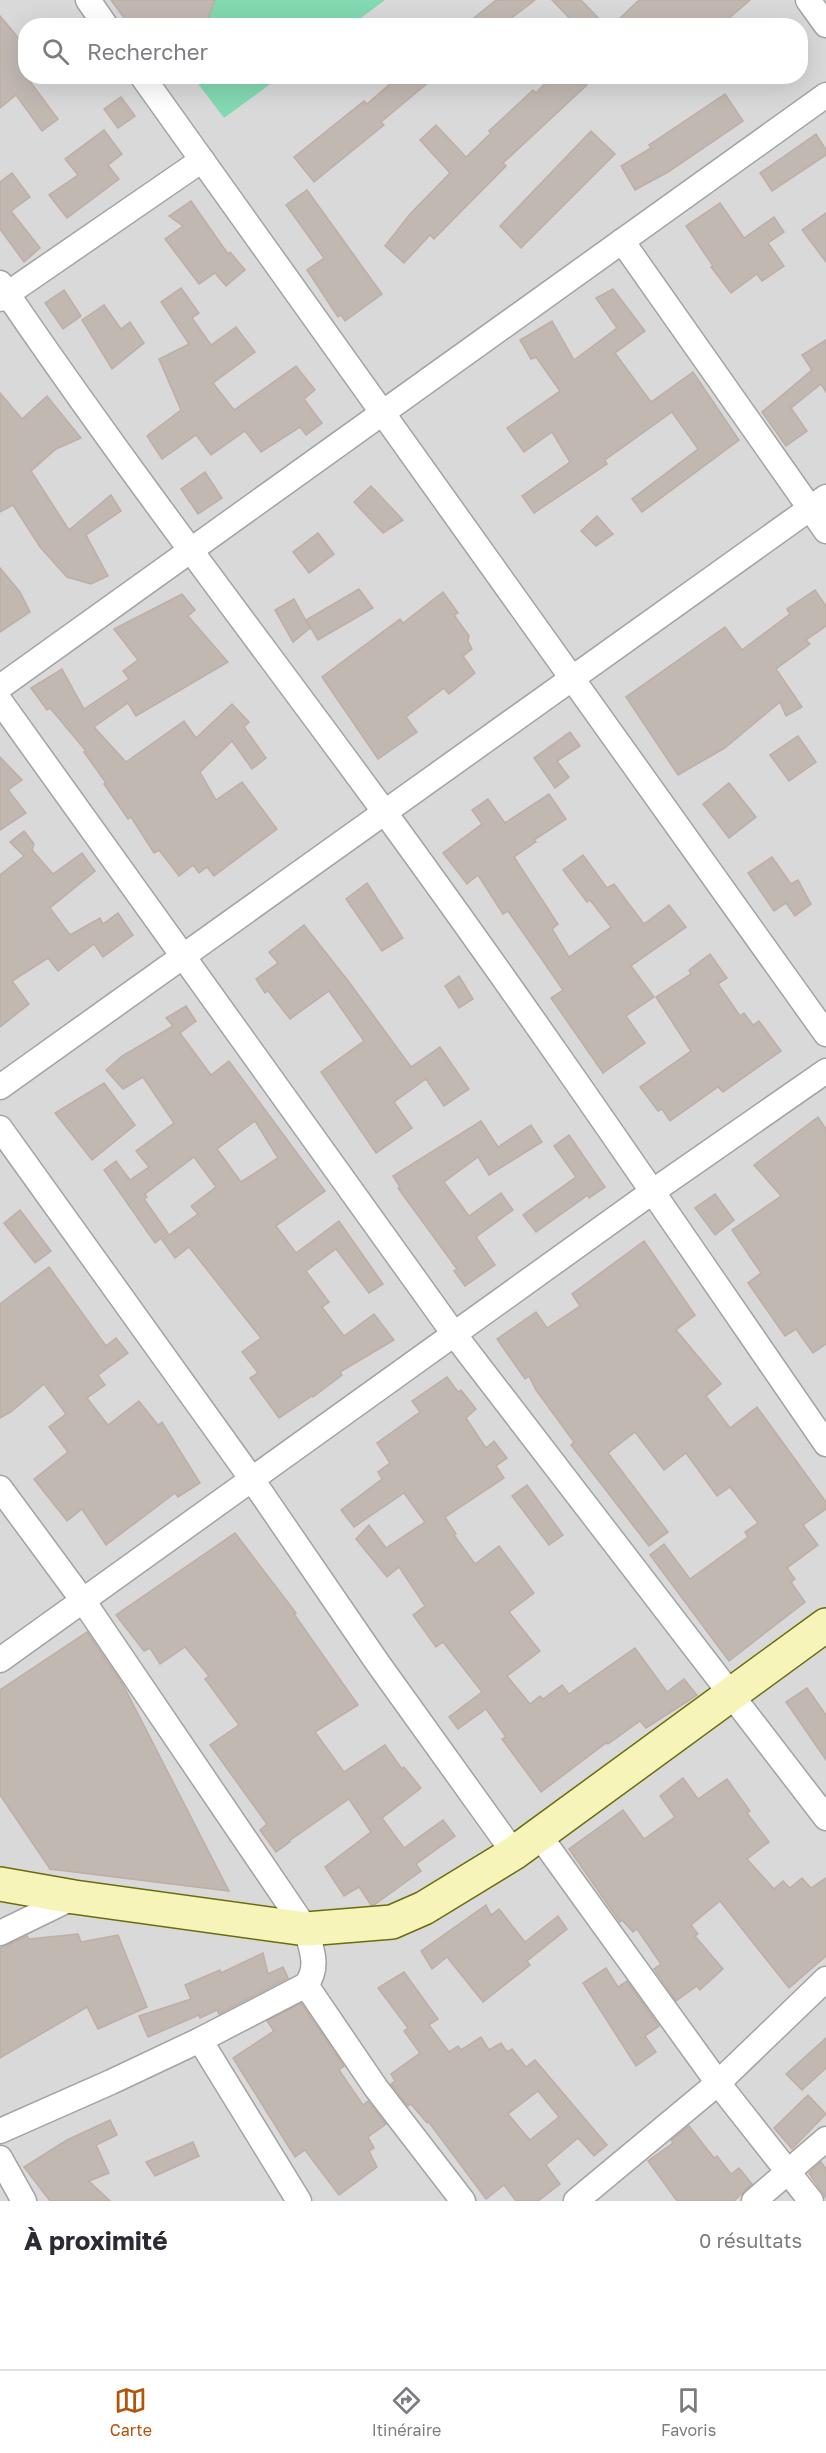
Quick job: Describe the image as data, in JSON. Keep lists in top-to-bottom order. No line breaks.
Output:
{"page":{"search":"Rechercher","heading":["À proximité","0 résultats"],"nav":["Carte","Itinéraire","Favoris"]}}
